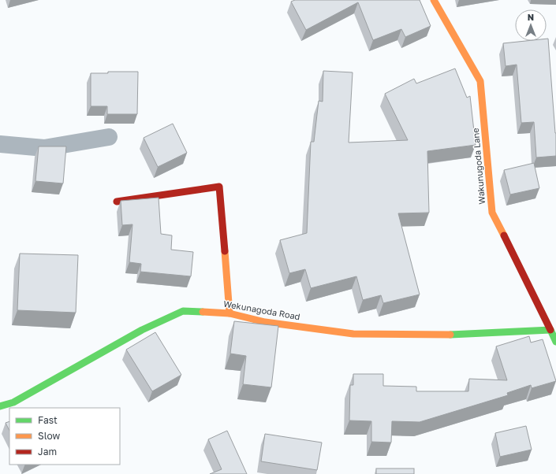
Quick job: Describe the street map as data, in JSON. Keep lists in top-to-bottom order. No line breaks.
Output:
{"streets":{"street":["Wakunugoda Lane","Wekunagoda Road"]},"crossings":[["Wakunugoda Lane","Wekunagoda Road"]],"legend":["Fast","Slow","Jam"],"north":"top"}
